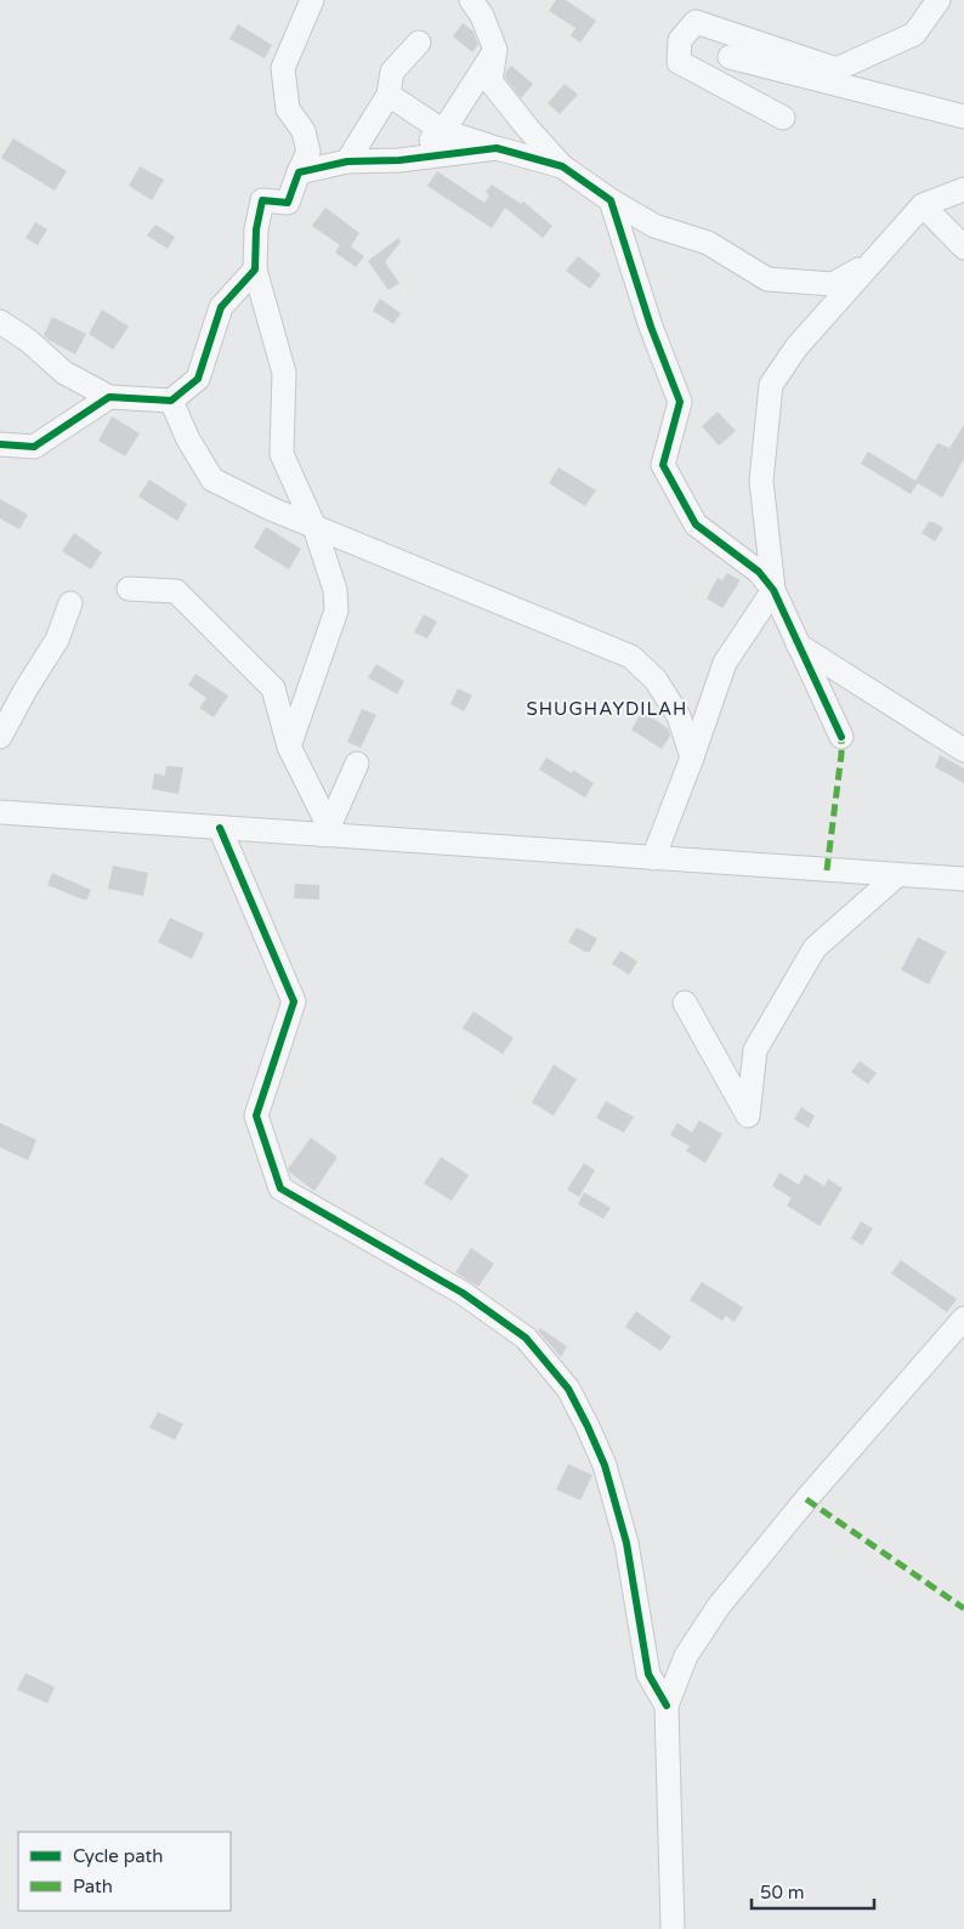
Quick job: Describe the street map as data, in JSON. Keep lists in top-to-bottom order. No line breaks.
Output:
{"districts":["SHUGHAYDILAH"],"legend":["Cycle path","Path"],"scale_bar":"50 m"}
